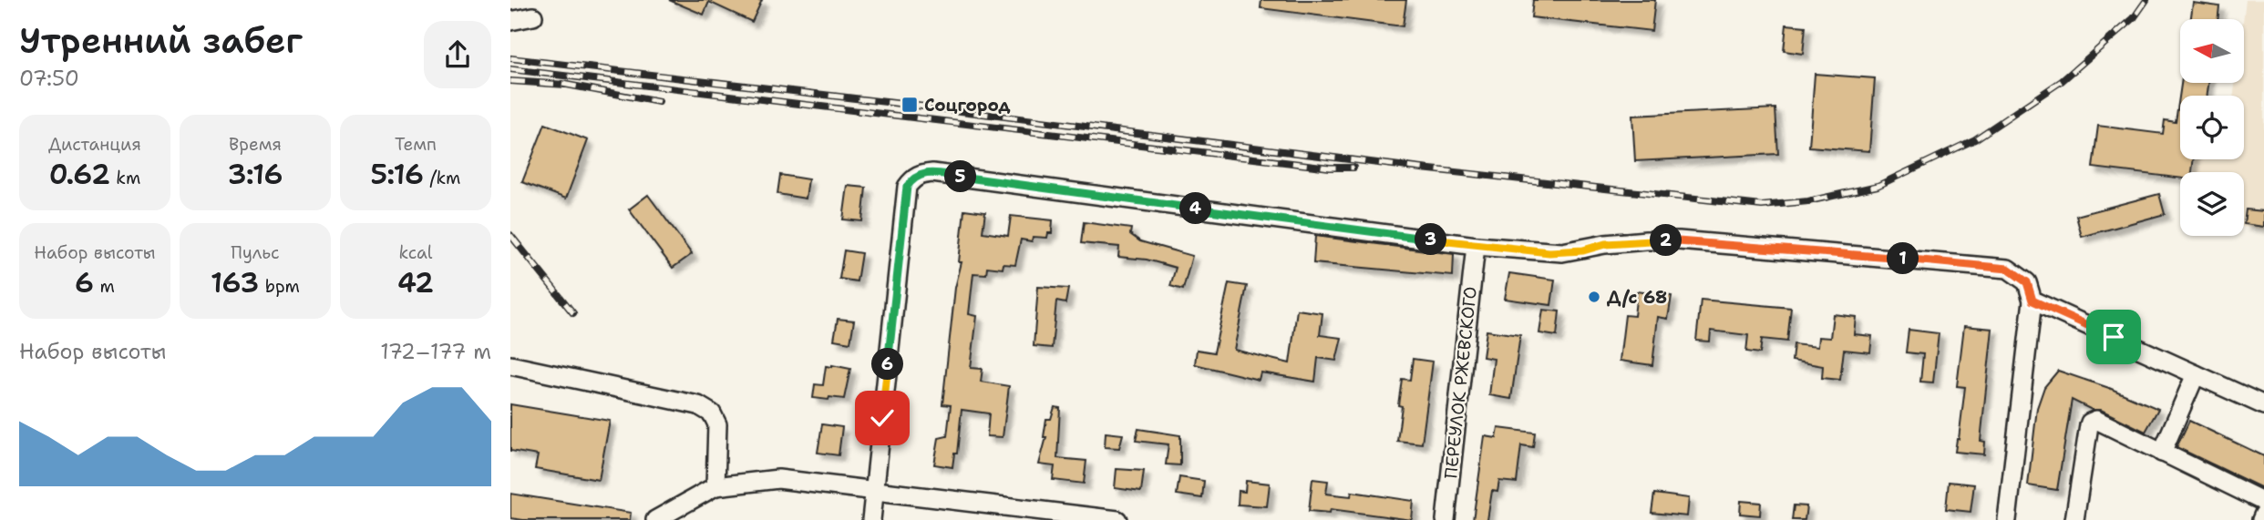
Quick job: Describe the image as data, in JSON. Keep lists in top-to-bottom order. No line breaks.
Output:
{"streets":{"street":["ПЕРЕУЛОК РЖЕВСКОГО"]},"places":{"transit":["Соцгород"],"other":["Д/с 68"]},"north":"left","page":{"heading":["Утренний забег","07:50"],"stats":[["Дистанция","0.62 km"],["Время","3:16"],["Темп","5:16 /km"],["Набор высоты","6 m"],["Пульс","163 bpm"],["kcal","42"]],"pins":["5","4","3","2","1","6"],"chart":["Набор высоты","172–177 m"]}}
